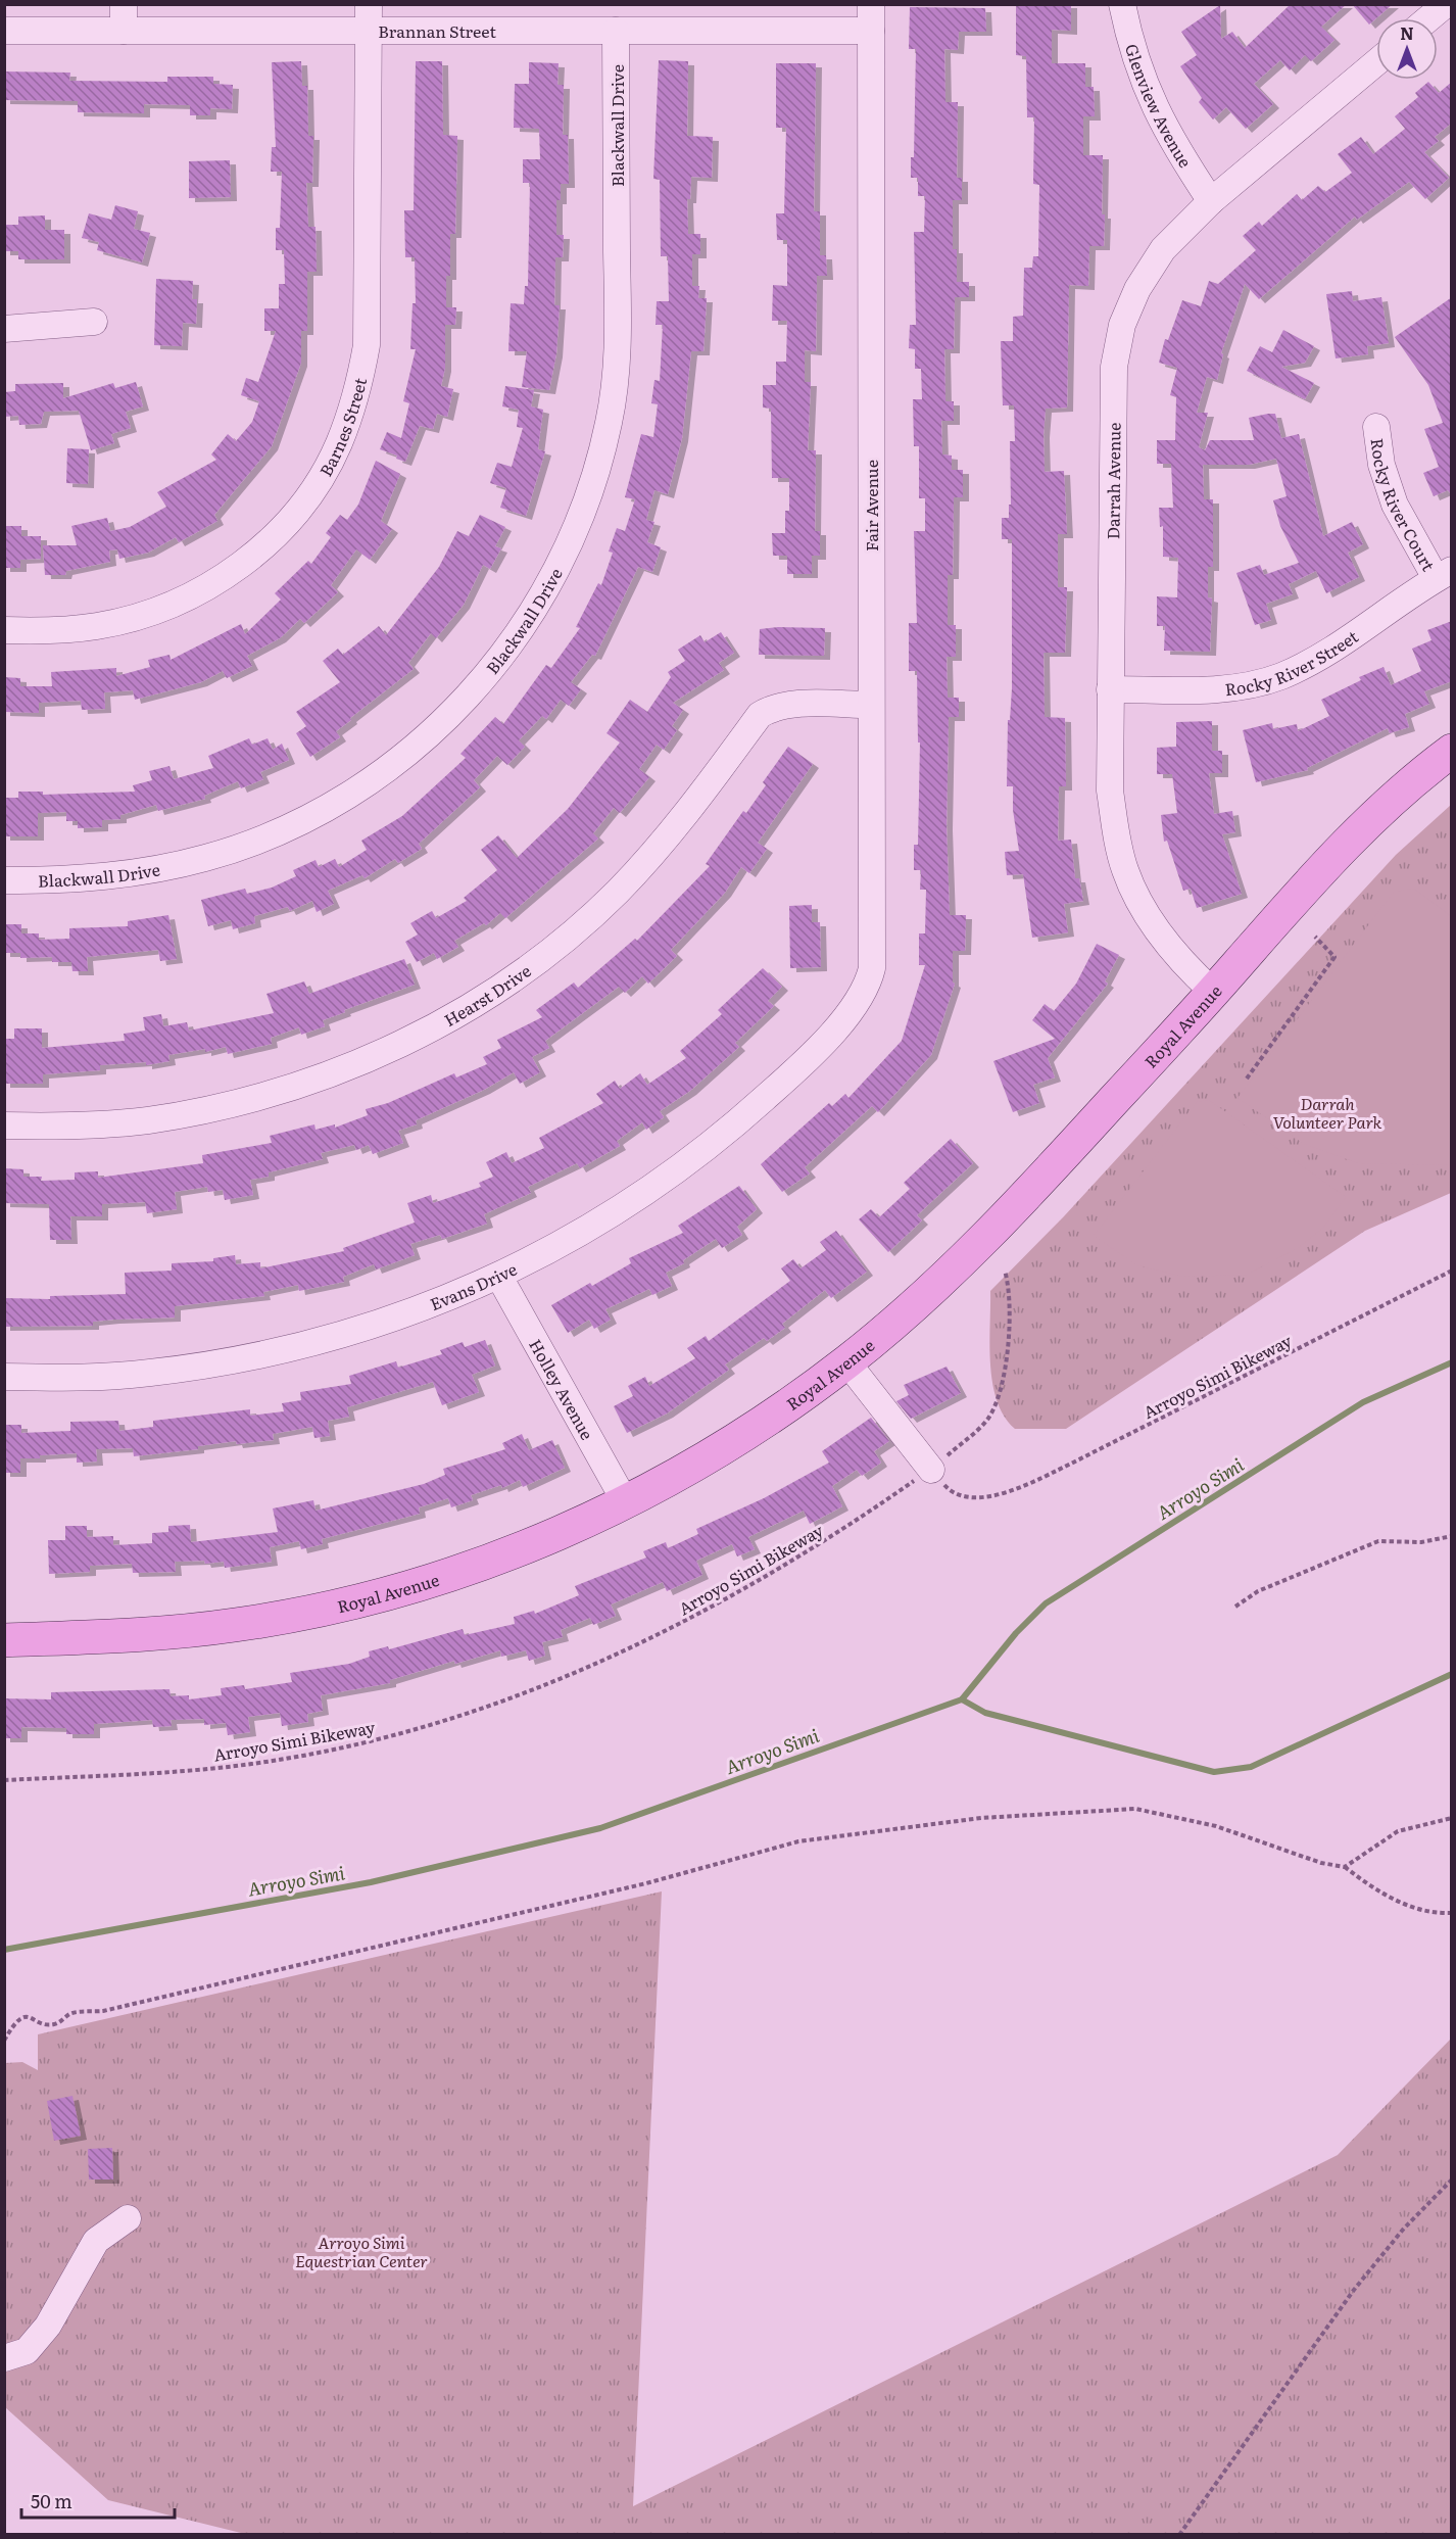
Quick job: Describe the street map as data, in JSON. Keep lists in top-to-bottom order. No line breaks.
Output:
{"streets":{"main road":["Royal Avenue"],"street":["Brannan Street","Glenview Avenue","Blackwall Drive","Barnes Street","Darrah Avenue","Rocky River Court","Fair Avenue","Rocky River Street","Hearst Drive","Evans Drive","Holley Avenue"],"path":["Arroyo Simi Bikeway"]},"crossings":[["Brannan Street","Blackwall Drive"],["Brannan Street","Barnes Street"],["Brannan Street","Fair Avenue"],["Glenview Avenue","Darrah Avenue"],["Darrah Avenue","Rocky River Street"],["Darrah Avenue","Royal Avenue"],["Rocky River Court","Rocky River Street"],["Fair Avenue","Hearst Drive"],["Fair Avenue","Evans Drive"],["Royal Avenue","Holley Avenue"],["Evans Drive","Holley Avenue"]],"water":["Arroyo Simi"],"parks":["Darrah Volunteer Park","Arroyo Simi Equestrian Center"],"scale_bar":"50 m","north":"top"}
